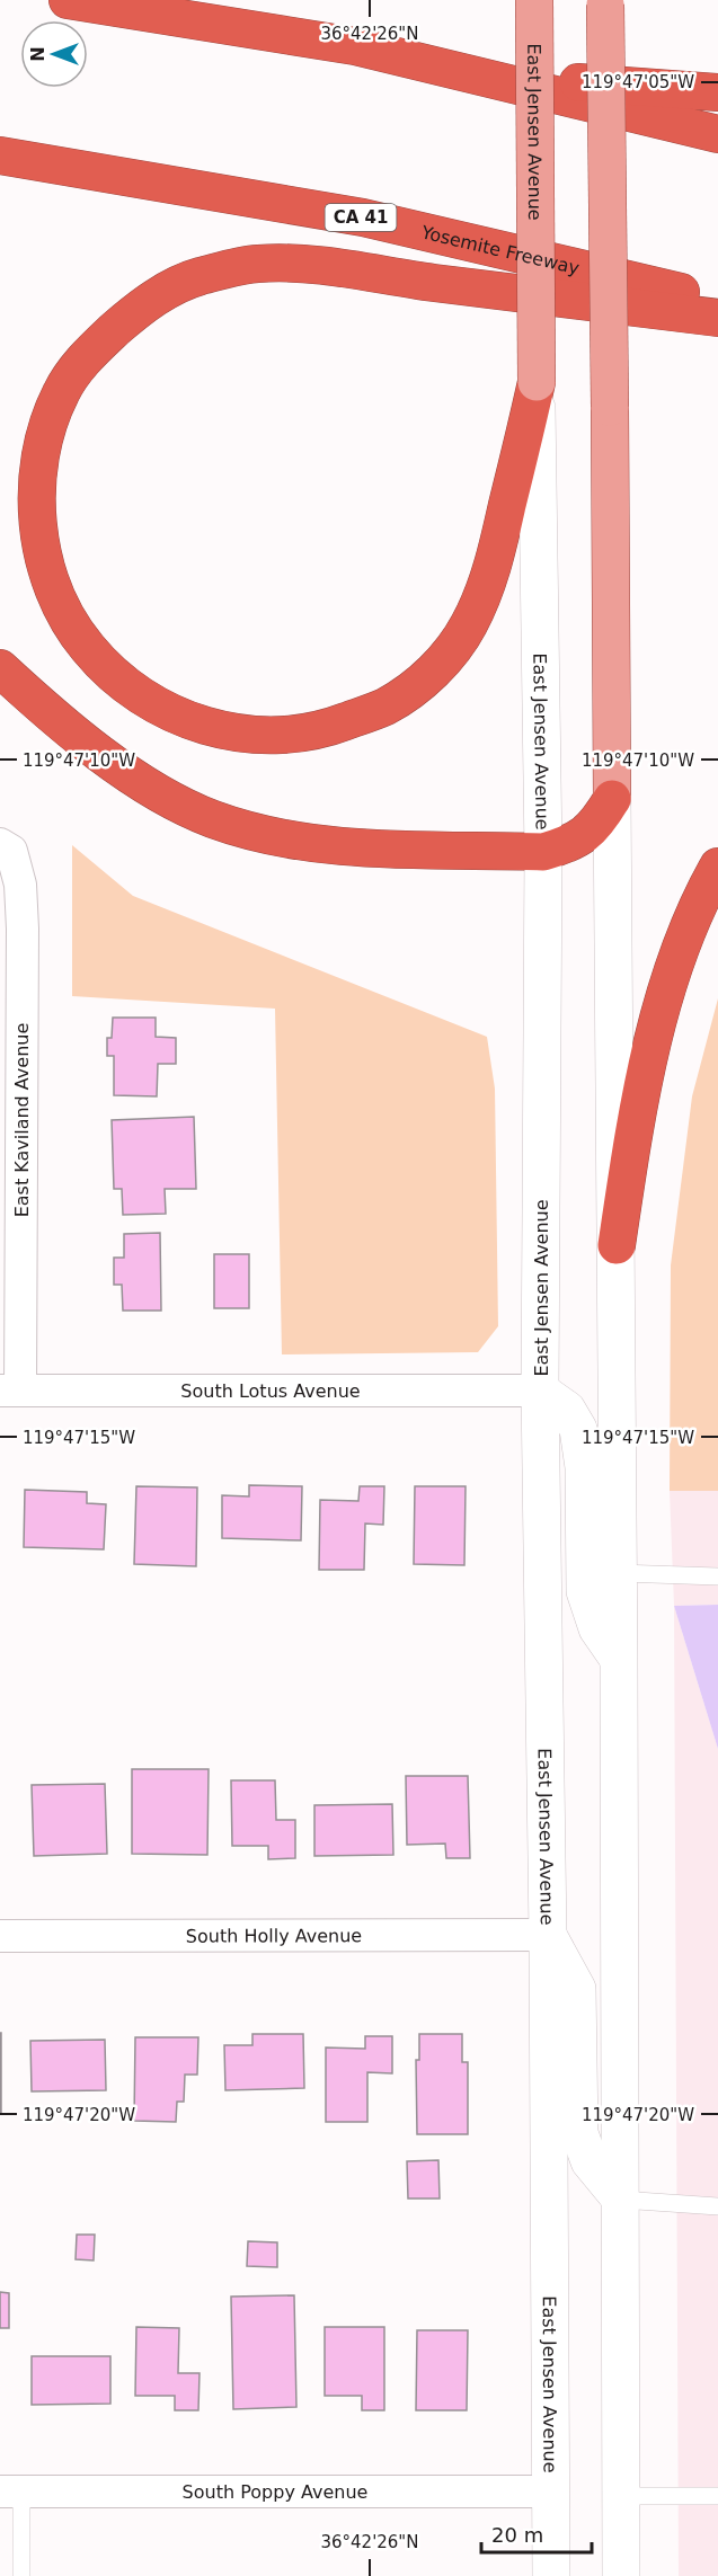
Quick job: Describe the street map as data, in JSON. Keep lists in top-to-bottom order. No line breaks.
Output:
{"streets":{"highway":["CA 41","Yosemite Freeway"],"main road":["East Jensen Avenue"],"street":["East Kaviland Avenue","South Lotus Avenue","South Holly Avenue","South Poppy Avenue"]},"crossings":[["East Jensen Avenue","South Lotus Avenue"],["East Jensen Avenue","South Holly Avenue"],["East Jensen Avenue","South Poppy Avenue"],["East Kaviland Avenue","South Lotus Avenue"]],"scale_bar":"20 m","north":"left","coordinates":["36°42'26\"N","119°47'05\"W","119°47'10\"W","119°47'15\"W","119°47'20\"W"]}
